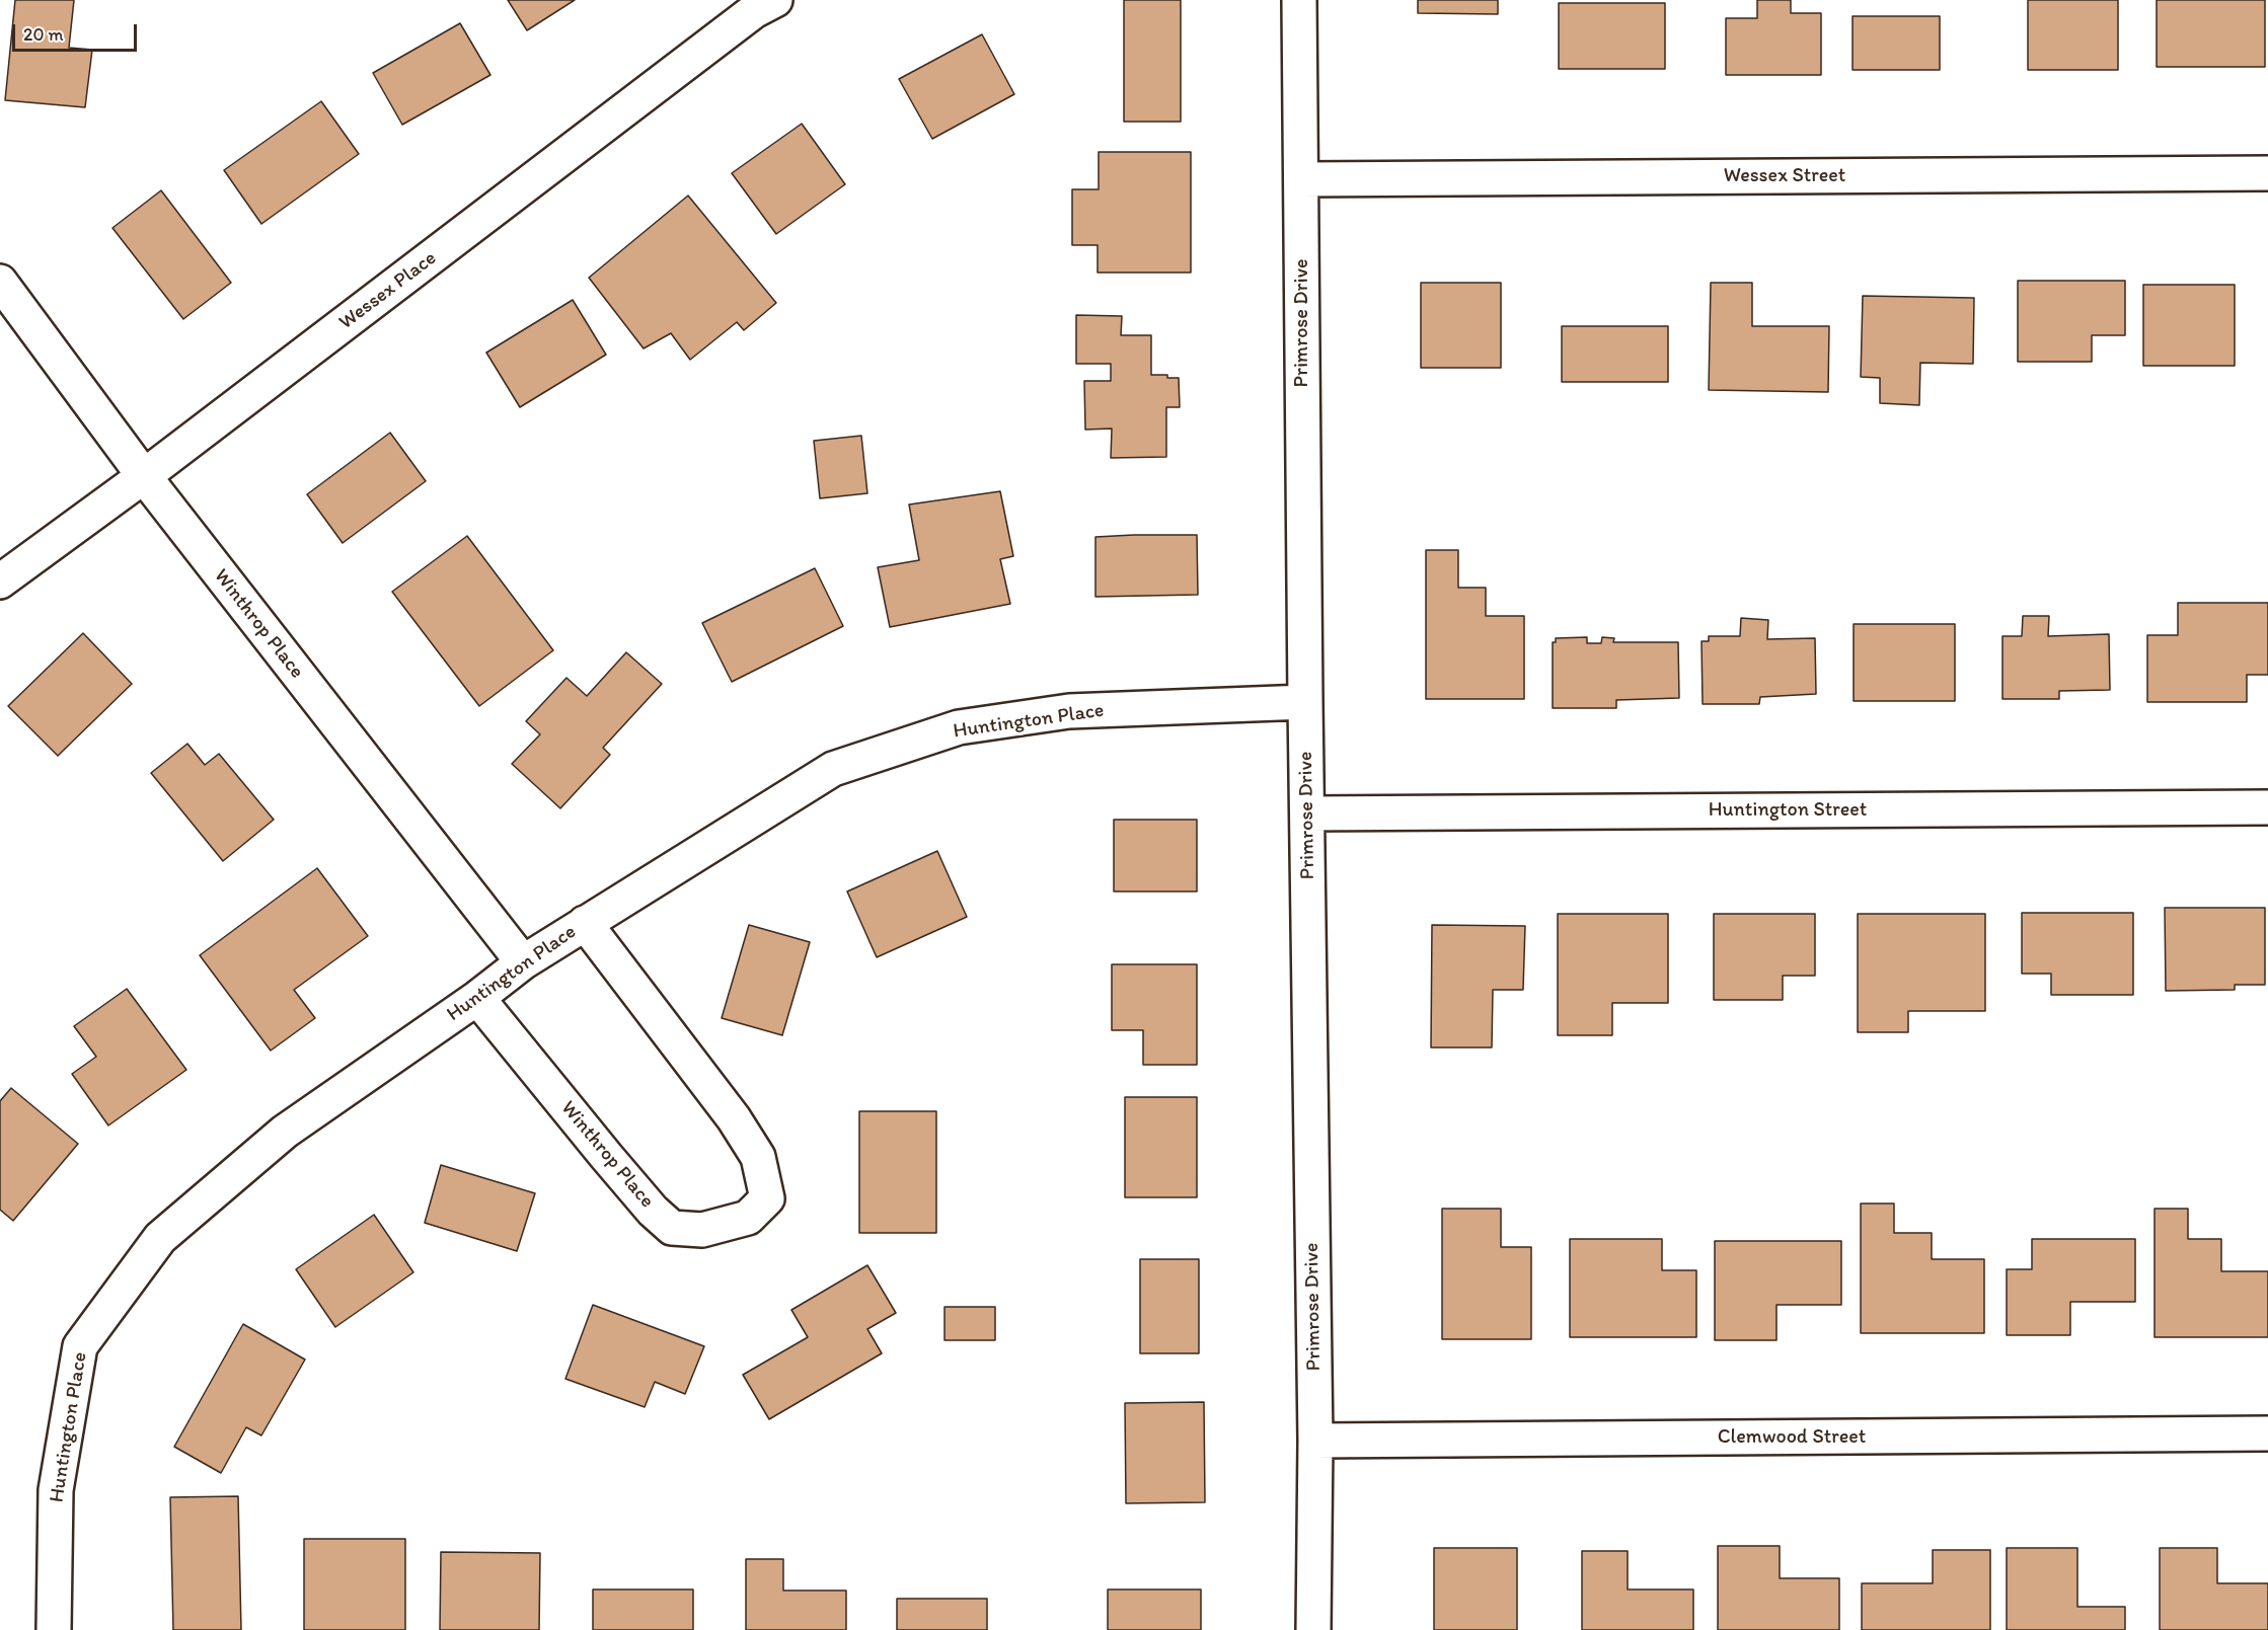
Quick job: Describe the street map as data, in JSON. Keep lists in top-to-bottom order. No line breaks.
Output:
{"streets":{"street":["Wessex Street","Wessex Place","Primrose Drive","Winthrop Place","Huntington Place","Huntington Street","Clemwood Street"]},"crossings":[["Wessex Street","Primrose Drive"],["Wessex Place","Winthrop Place"],["Primrose Drive","Huntington Place"],["Primrose Drive","Huntington Street"],["Primrose Drive","Clemwood Street"],["Winthrop Place","Huntington Place"]],"scale_bar":"20 m"}
